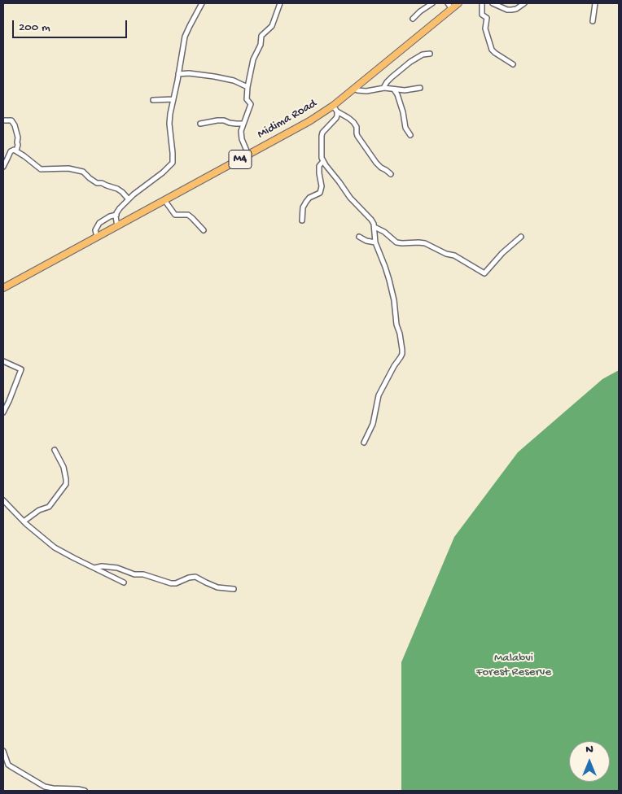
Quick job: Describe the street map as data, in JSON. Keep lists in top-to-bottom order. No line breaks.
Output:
{"streets":{"main road":["Midima Road","M4"]},"parks":["Malabvi Forest Reserve"],"scale_bar":"200 m","north":"top"}
